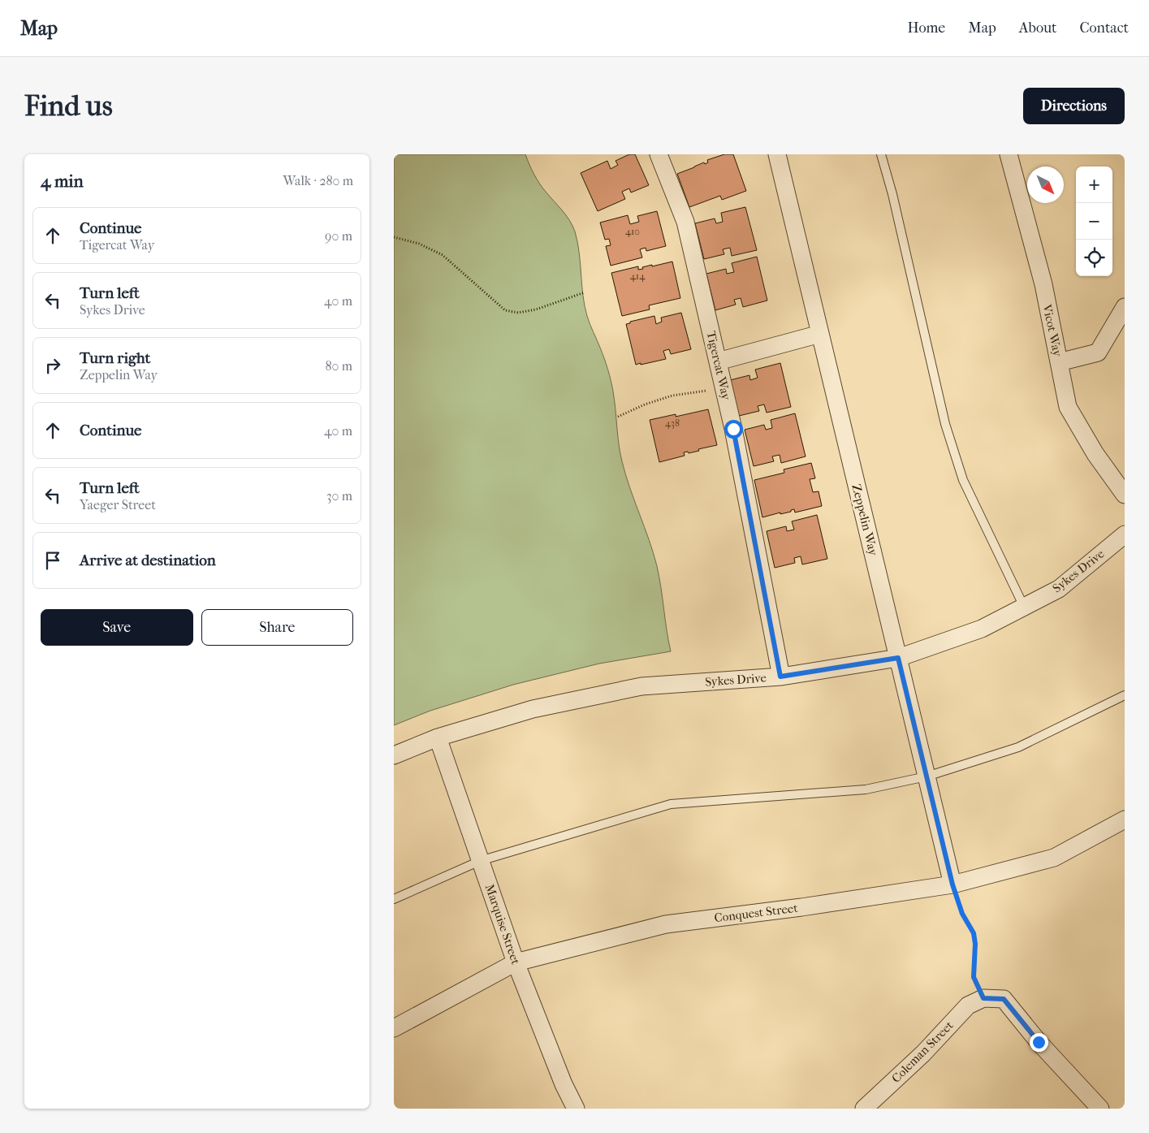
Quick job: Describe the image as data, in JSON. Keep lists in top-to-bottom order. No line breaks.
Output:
{"streets":{"street":["Vicot Way","Tigercat Way","Zeppelin Way","Sykes Drive","Conquest Street","Marquise Street","Coleman Street"]},"crossings":[["Tigercat Way","Sykes Drive"],["Zeppelin Way","Sykes Drive"],["Zeppelin Way","Conquest Street"],["Sykes Drive","Marquise Street"],["Conquest Street","Marquise Street"]],"house_numbers":["410","414","438"],"north":"bottom right","page":{"header":"Map","nav":["Home","Map","About","Contact"],"buttons":["Directions",["Save","Share"]],"title":"Find us","heading":["4 min","Walk · 280 m"],"map_buttons":["+","−"],"list":[["Continue","Tigercat Way","90 m"],["Turn left","Sykes Drive","40 m"],["Turn right","Zeppelin Way","80 m"],["Continue","40 m"],["Turn left","Yaeger Street","30 m"],"Arrive at destination"]}}
